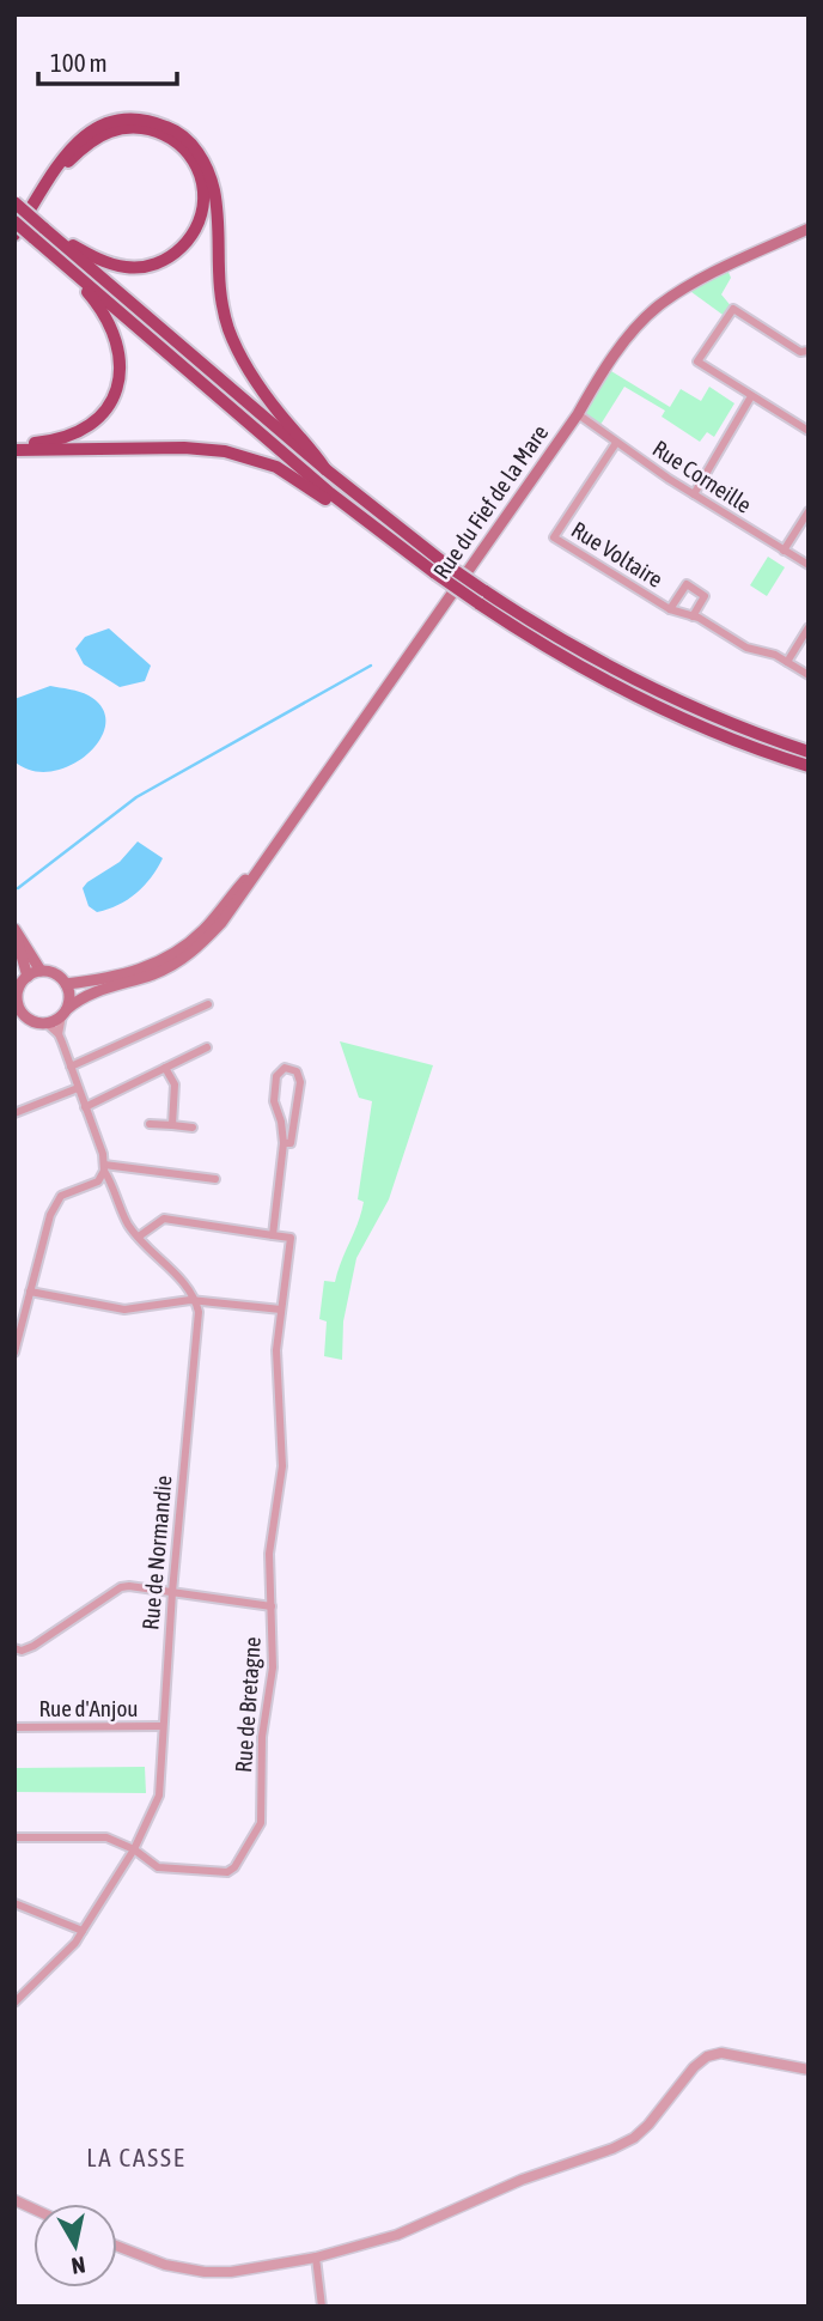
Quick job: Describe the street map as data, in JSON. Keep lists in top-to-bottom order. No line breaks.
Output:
{"streets":{"main road":["Rue du Fief de la Mare"],"street":["Rue Corneille","Rue Voltaire","Rue de Normandie","Rue de Bretagne","Rue d'Anjou"]},"crossings":[["Rue Corneille","Rue du Fief de la Mare"],["Rue Corneille","Rue Voltaire"],["Rue de Normandie","Rue de Bretagne"],["Rue de Normandie","Rue d'Anjou"]],"districts":["LA CASSE"],"scale_bar":"100 m","north":"bottom"}
